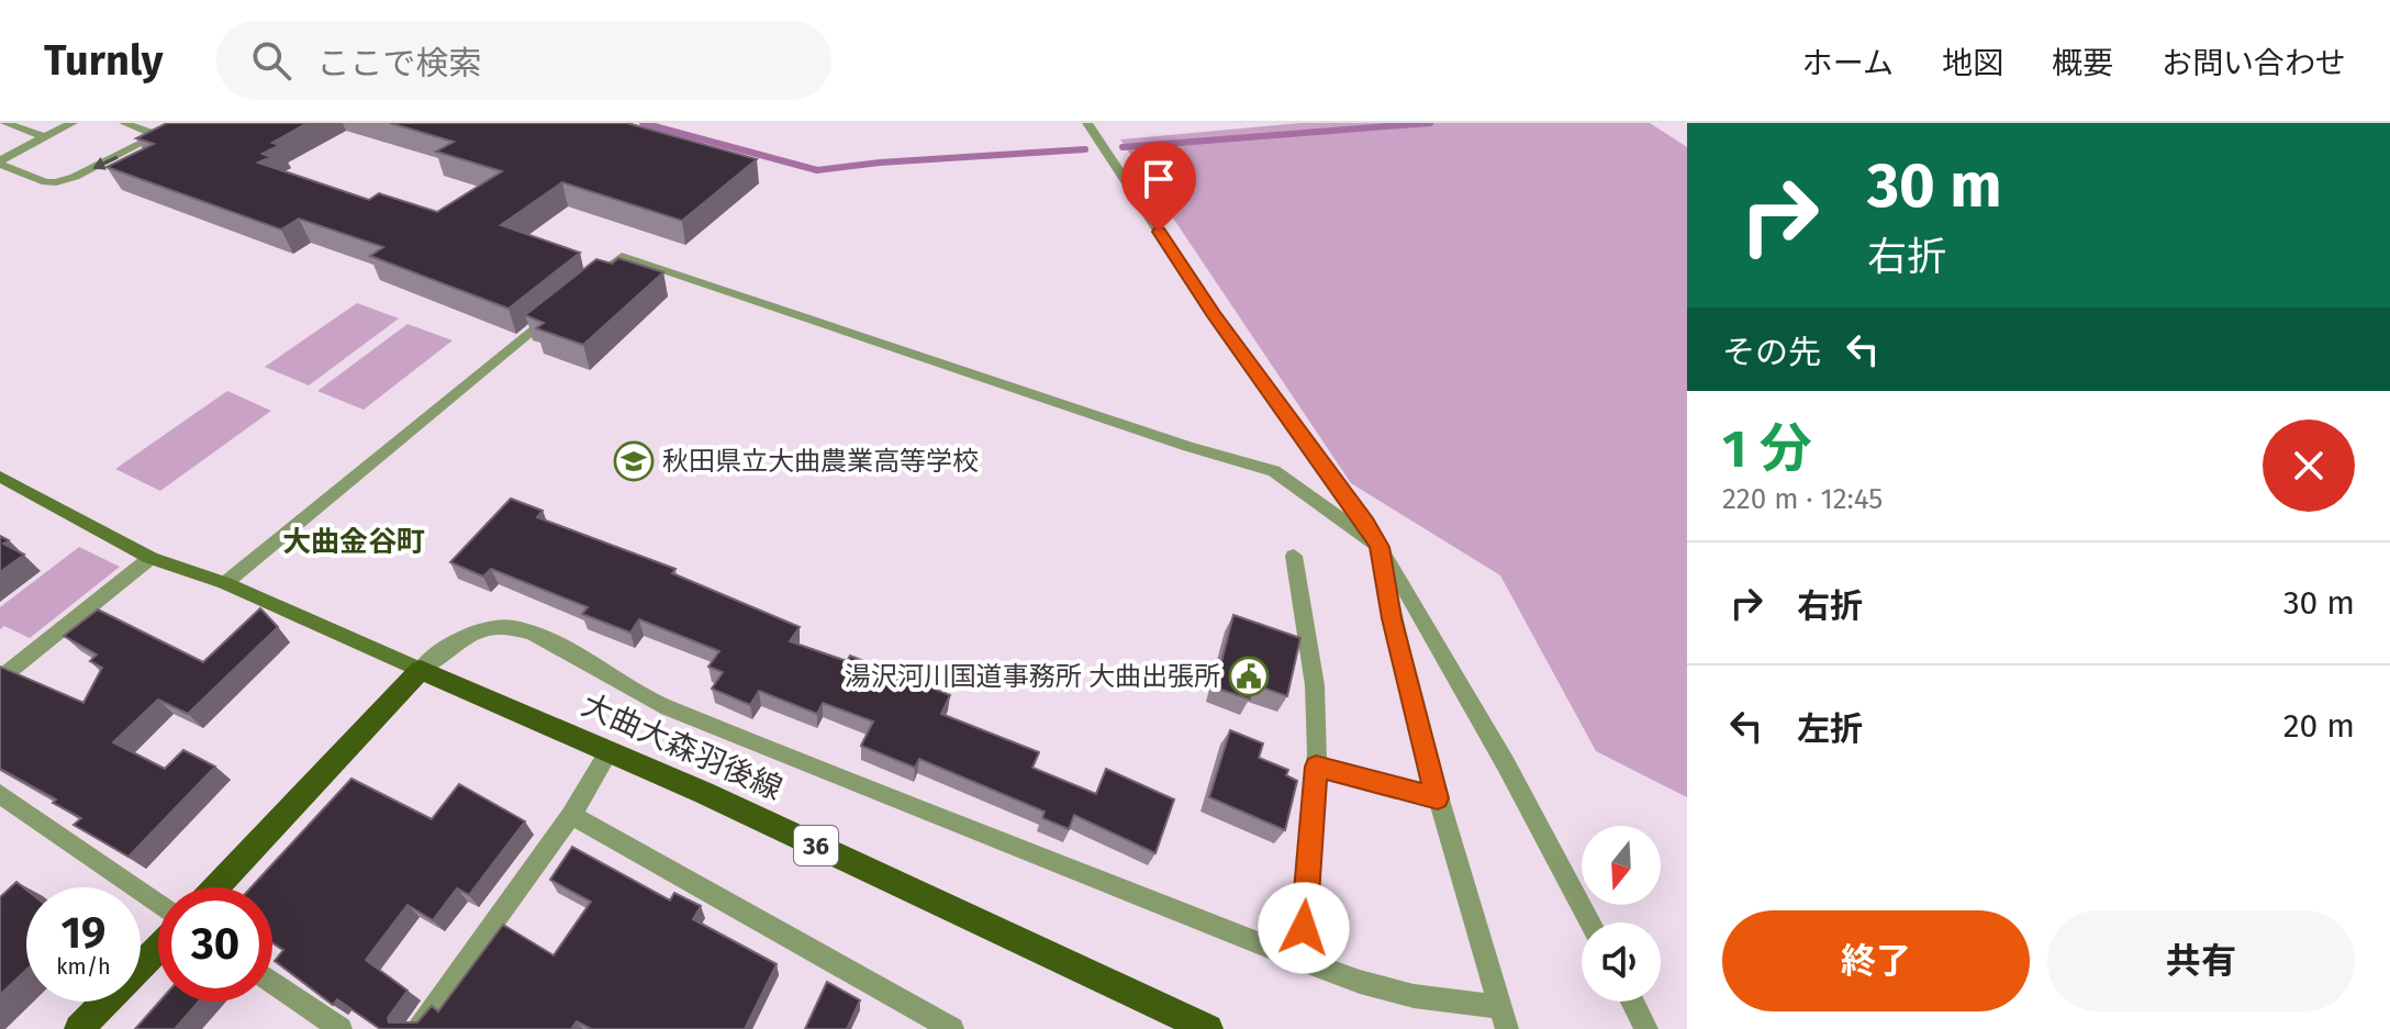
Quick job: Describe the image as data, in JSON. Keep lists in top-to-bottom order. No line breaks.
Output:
{"streets":{"main road":["大曲大森羽後線","36"]},"districts":["大曲金谷町"],"places":{"school or university":["秋田県立大曲農業高等学校"],"public building":["湯沢河川国道事務所 大曲出張所"]},"north":"bottom","page":{"header":"Turnly","search":"ここで検索","nav":["ホーム","地図","概要","お問い合わせ"],"turn":["30 m","右折"],"then":"その先","heading":["1 分","220 m · 12:45"],"list":[{"name":"右折","value":"30 m"},{"name":"左折","value":"20 m"}],"speed":"19 km/h","limit":"30","buttons":["終了","共有"]}}
